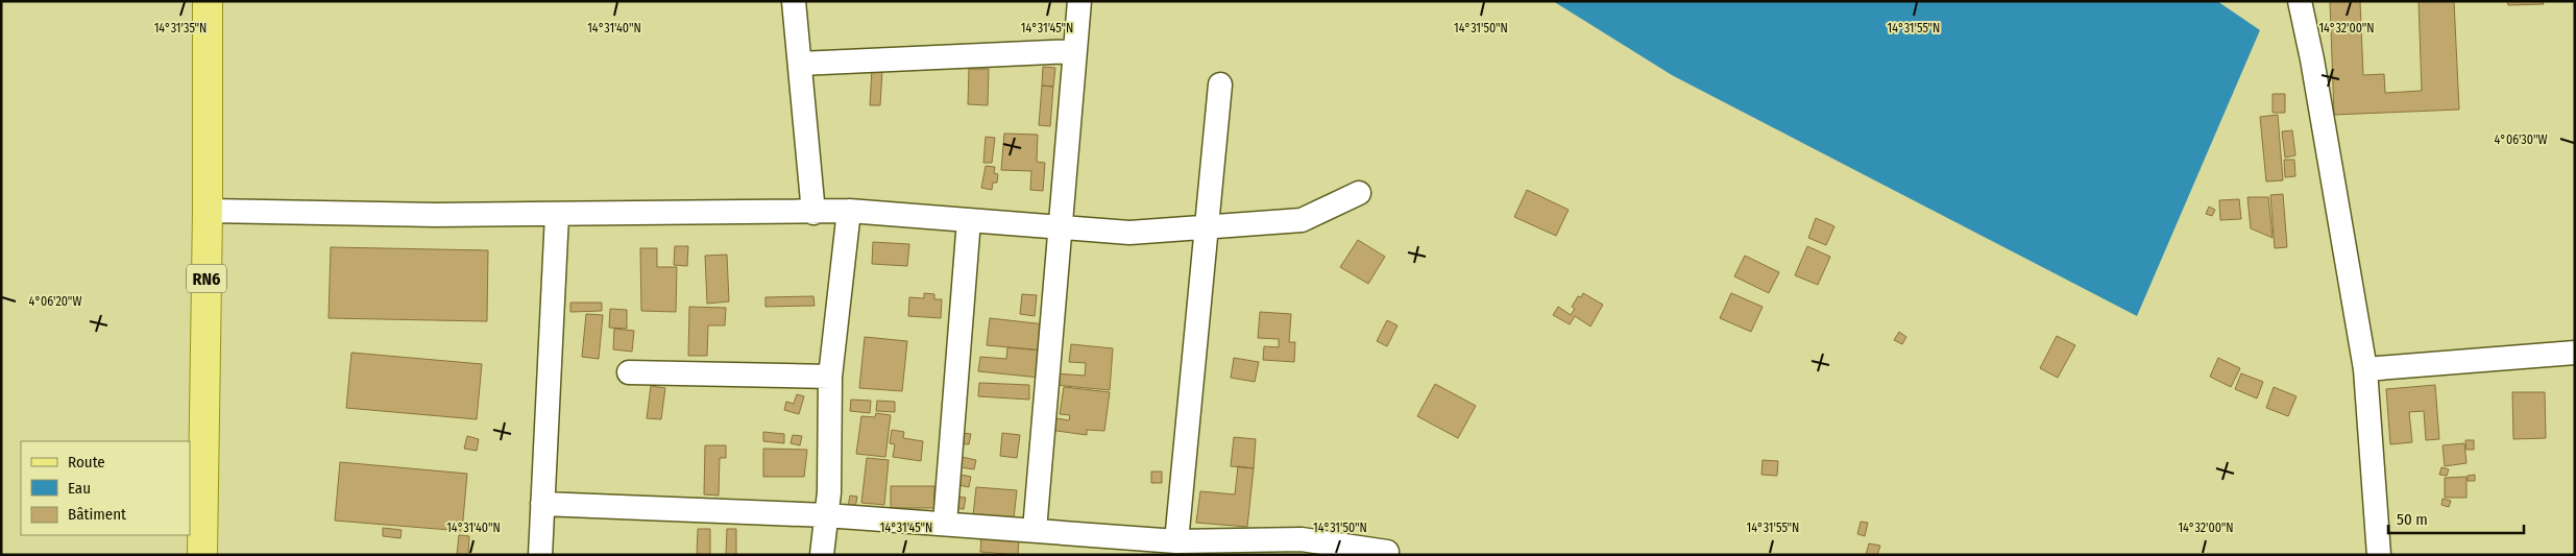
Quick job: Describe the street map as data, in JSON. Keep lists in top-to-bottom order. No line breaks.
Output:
{"streets":{"main road":["RN6"]},"legend":["Route","Eau","Bâtiment"],"scale_bar":"50 m","coordinates":["14°31'35\"N","14°31'40\"N","14°31'45\"N","14°31'50\"N","14°31'55\"N","14°32'00\"N","4°06'30\"W","4°06'20\"W"]}
